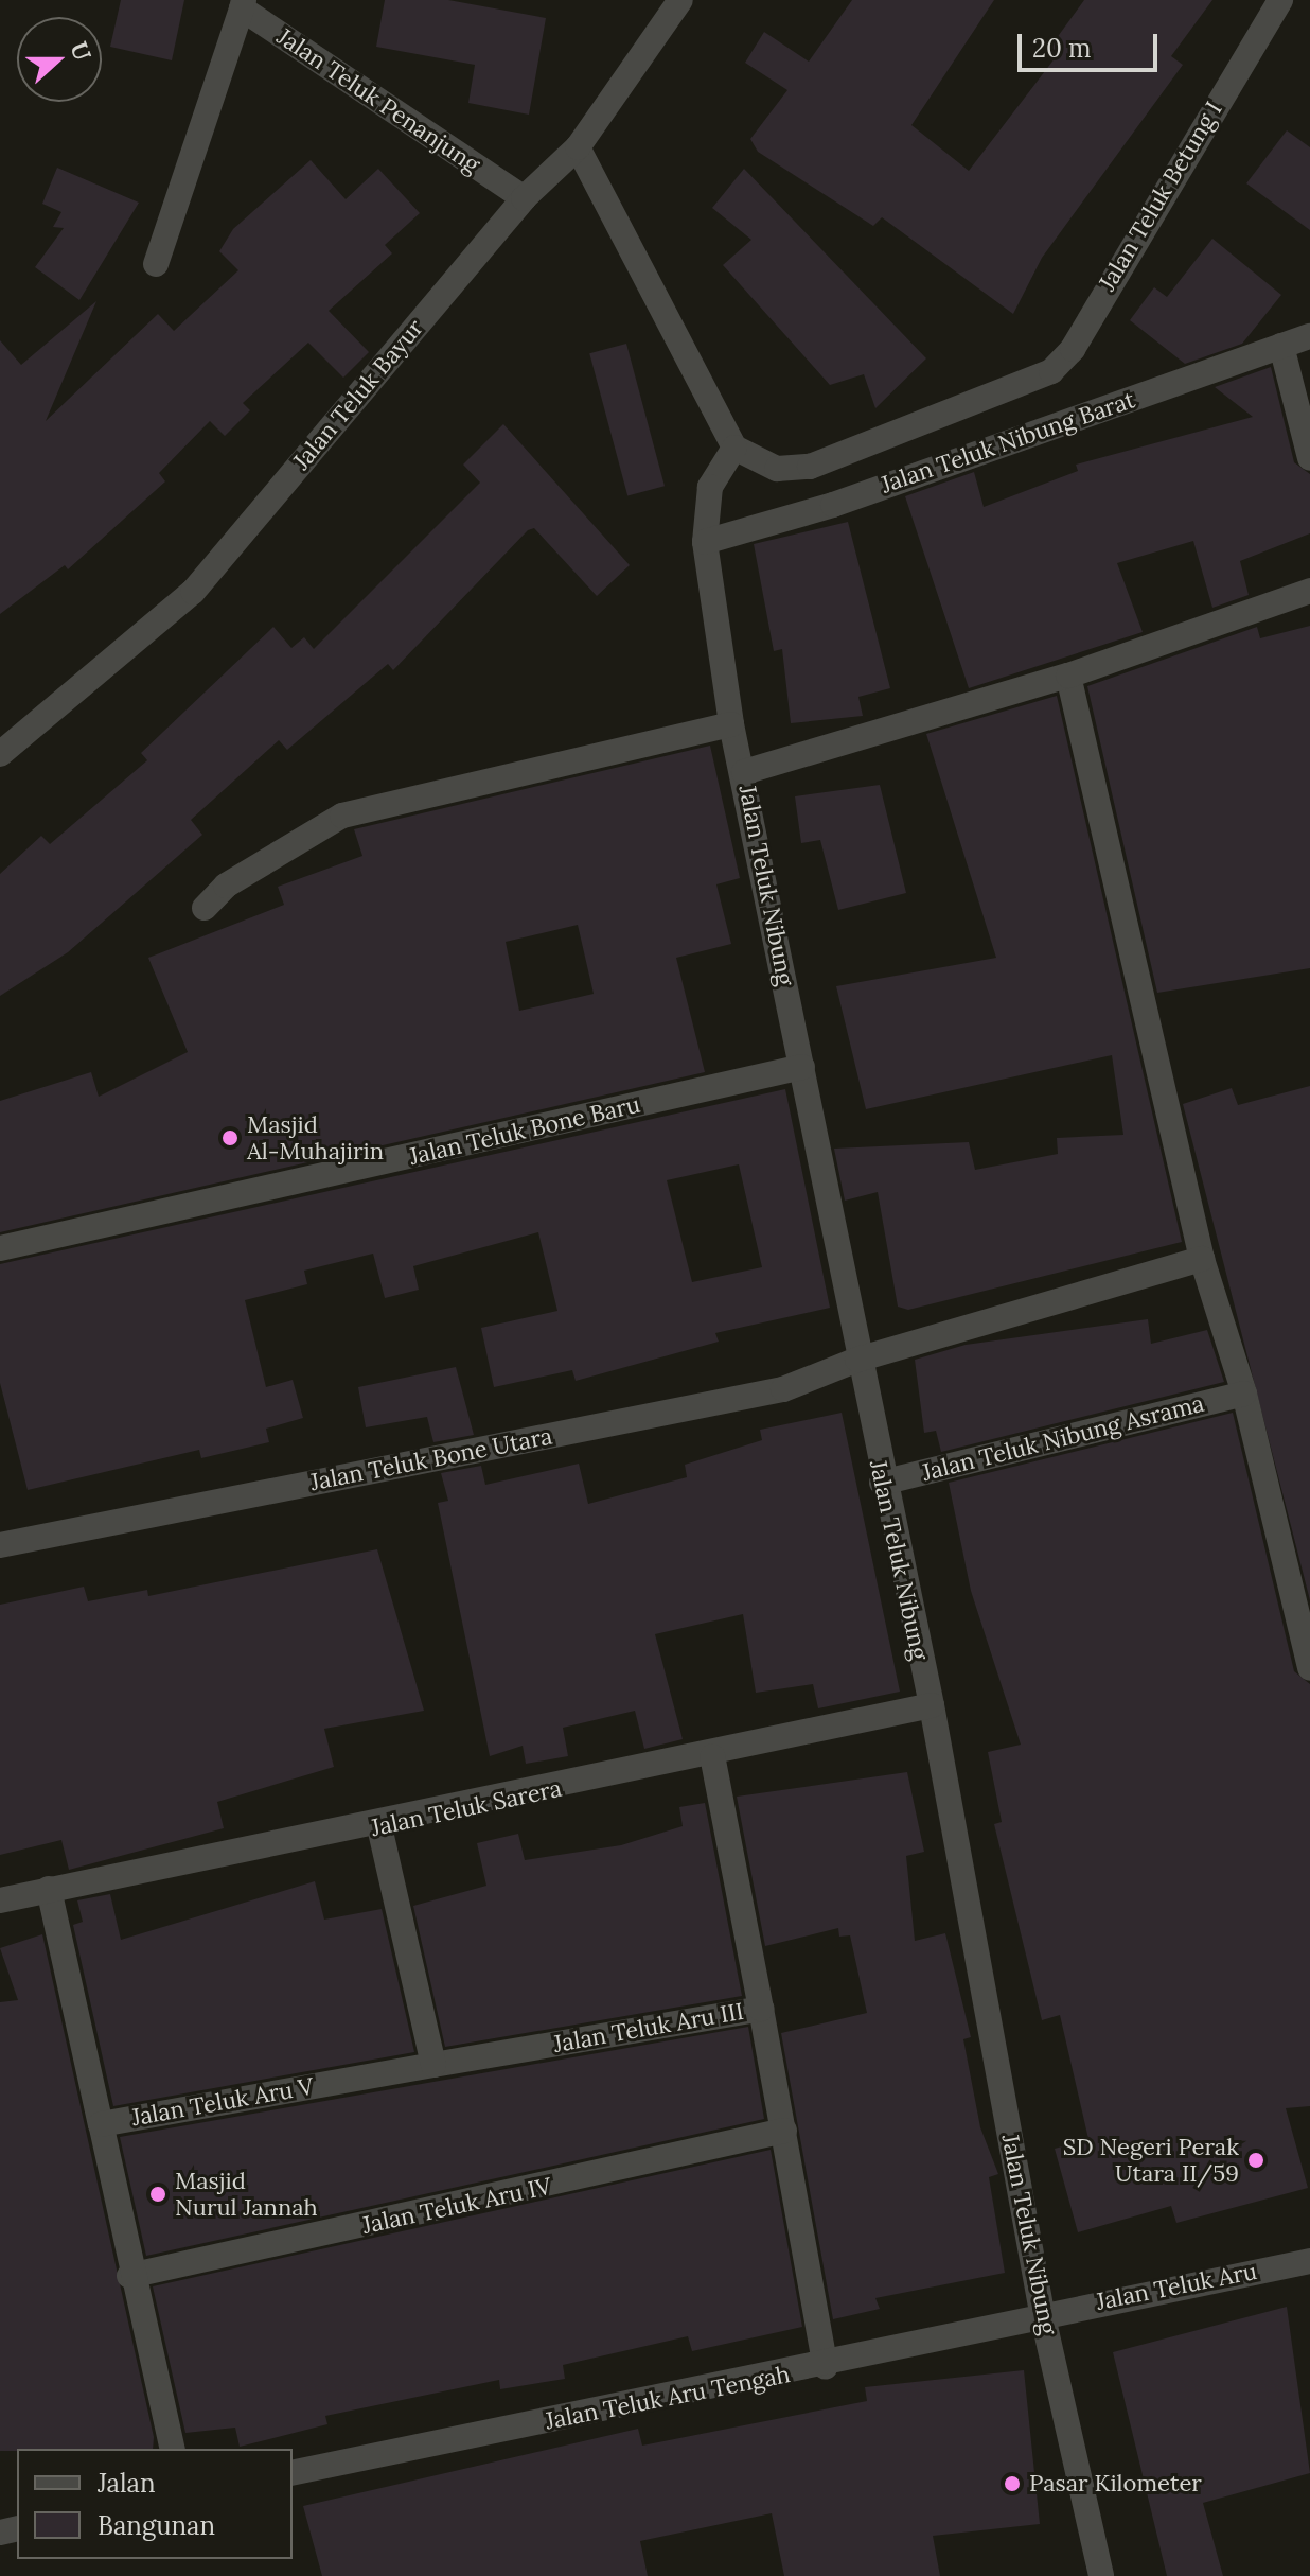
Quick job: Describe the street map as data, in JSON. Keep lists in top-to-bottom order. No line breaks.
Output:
{"streets":{"street":["Jalan Teluk Penanjung","Jalan Teluk Betung I","Jalan Teluk Bayur","Jalan Teluk Nibung Barat","Jalan Teluk Nibung","Jalan Teluk Bone Baru","Jalan Teluk Nibung Asrama","Jalan Teluk Bone Utara","Jalan Teluk Sarera","Jalan Teluk Aru III","Jalan Teluk Aru V","Jalan Teluk Aru IV","Jalan Teluk Aru","Jalan Teluk Aru Tengah"]},"crossings":[["Jalan Teluk Penanjung","Jalan Teluk Bayur"],["Jalan Teluk Betung I","Jalan Teluk Nibung"],["Jalan Teluk Nibung Barat","Jalan Teluk Nibung"],["Jalan Teluk Nibung","Jalan Teluk Bone Baru"],["Jalan Teluk Nibung","Jalan Teluk Nibung Asrama"],["Jalan Teluk Nibung","Jalan Teluk Bone Utara"],["Jalan Teluk Nibung","Jalan Teluk Sarera"],["Jalan Teluk Nibung","Jalan Teluk Aru"],["Jalan Teluk Nibung","Jalan Teluk Aru Tengah"],["Jalan Teluk Sarera","Jalan Teluk Aru III"],["Jalan Teluk Aru III","Jalan Teluk Aru V"],["Jalan Teluk Aru V","Jalan Teluk Aru IV"],["Jalan Teluk Aru","Jalan Teluk Aru Tengah"]],"places":["Masjid Al-Muhajirin","SD Negeri Perak Utara II/59","Masjid Nurul Jannah","Pasar Kilometer"],"legend":["Jalan","Bangunan"],"scale_bar":"20 m","north":"right"}
